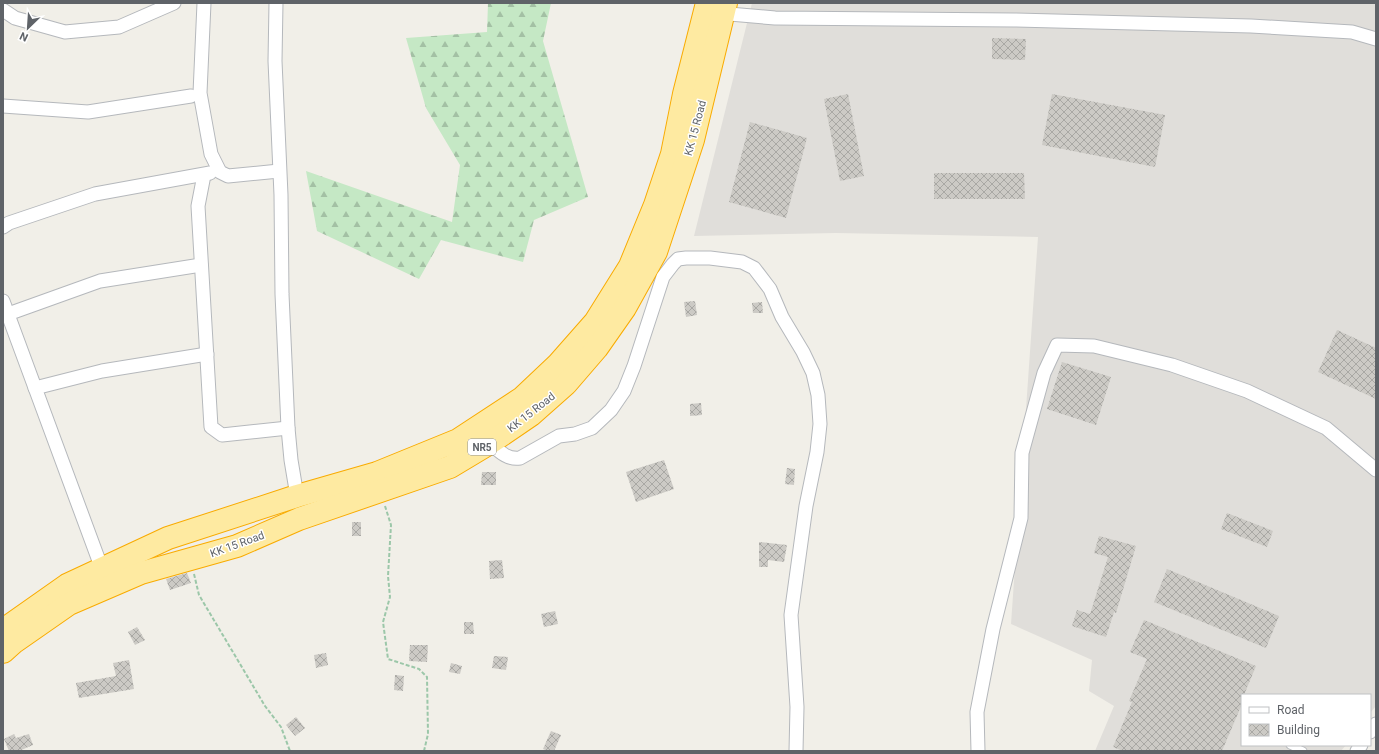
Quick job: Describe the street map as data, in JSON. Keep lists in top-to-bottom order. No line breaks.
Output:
{"streets":{"highway":["KK 15 Road","NR5"]},"legend":["Road","Building"],"north":"bottom left"}
